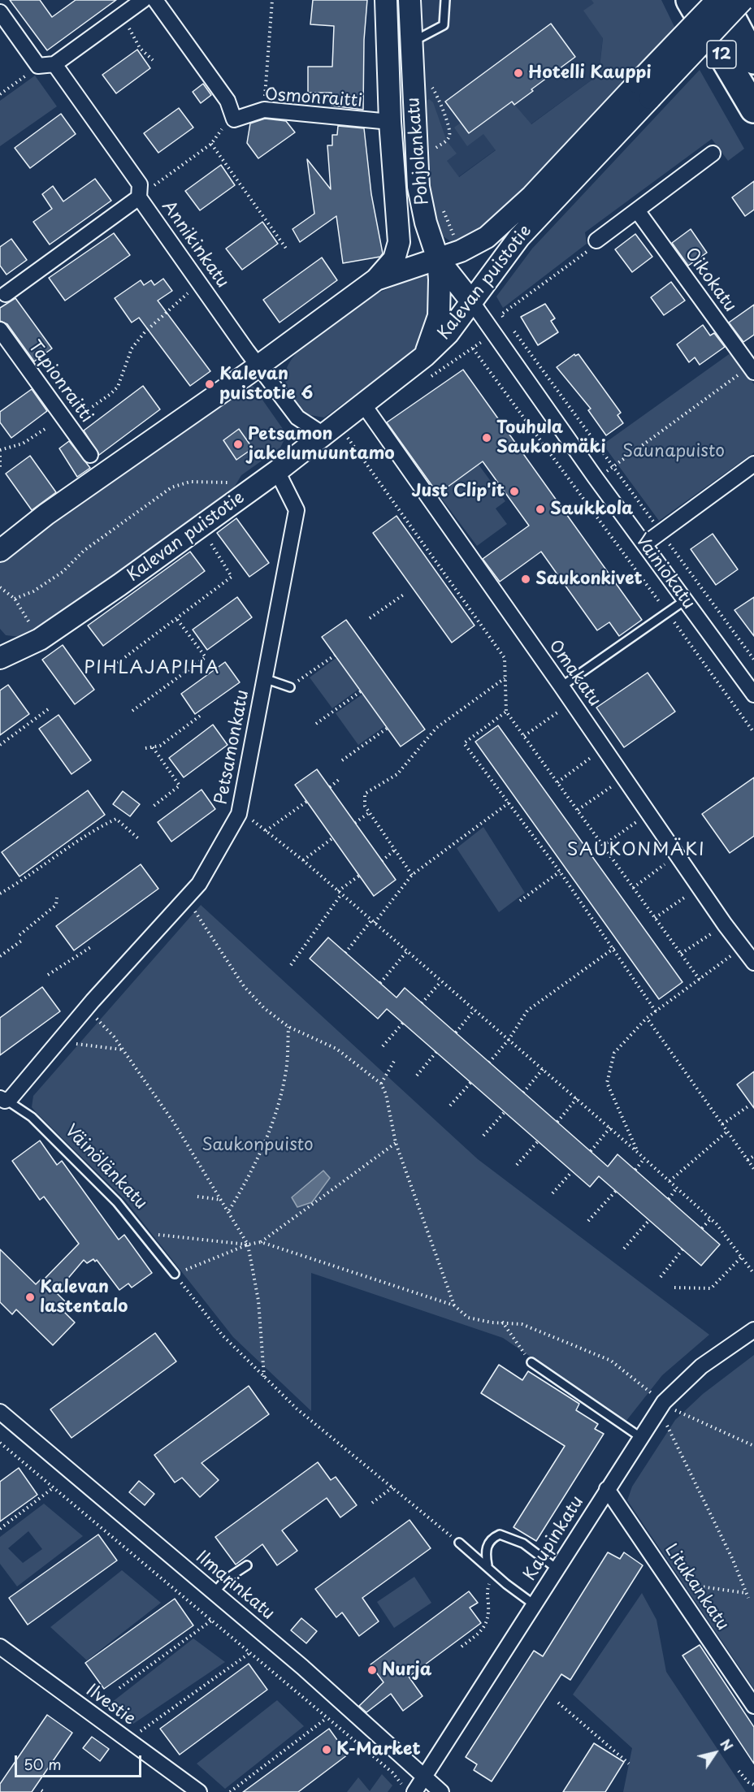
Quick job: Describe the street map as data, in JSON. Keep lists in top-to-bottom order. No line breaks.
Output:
{"streets":{"highway":["12"],"main road":["Pohjolankatu","Kalevan puistotie","Vainiokatu"],"street":["Osmonraitti","Annikinkatu","Oikokatu","Tapionraitti","Omakatu","Petsamonkatu","Kaupinkatu","Ilmarinkatu","Litukankatu","Ilvestie"],"lane":["Väinölänkatu"]},"crossings":[["Osmonraitti","Pohjolankatu"],["Pohjolankatu","Kalevan puistotie"],["Pohjolankatu","Vainiokatu"],["Annikinkatu","Kalevan puistotie"],["Kalevan puistotie","Vainiokatu"],["Kalevan puistotie","Omakatu"],["Kalevan puistotie","Petsamonkatu"],["Petsamonkatu","Väinölänkatu"],["Kaupinkatu","Ilmarinkatu"],["Kaupinkatu","Litukankatu"]],"districts":["PIHLAJAPIHA","SAUKONMÄKI"],"parks":["Saunapuisto","Saukonpuisto"],"places":["Hotelli Kauppi","Kalevan puistotie 6","Touhula Saukonmäki","Petsamon jakelumuuntamo","Just Clip'it","Saukkola","Saukonkivet","Kalevan lastentalo","Nurja","K-Market"],"scale_bar":"50 m","north":"top right"}
